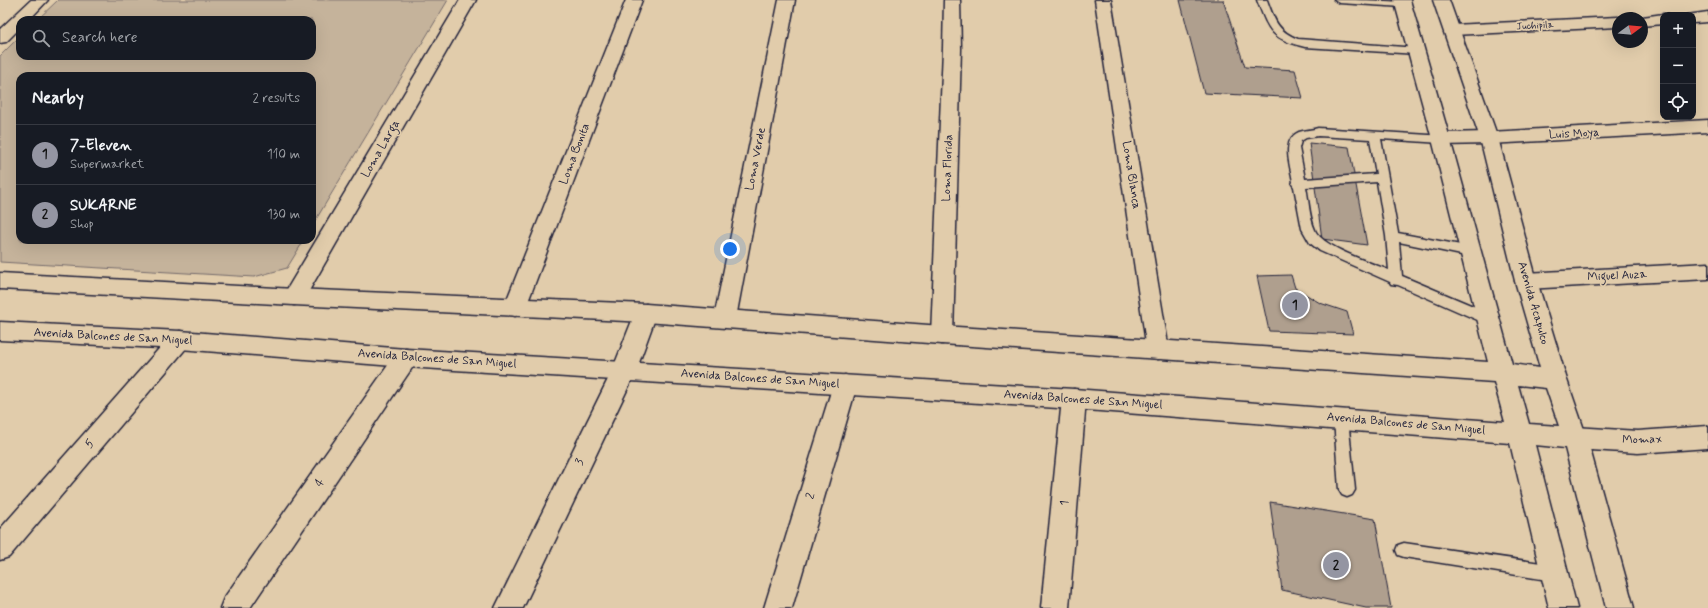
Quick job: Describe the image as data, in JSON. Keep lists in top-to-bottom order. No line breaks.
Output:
{"streets":{"street":["Juchipila","Luis Moya","Loma Larga","Loma Bonita","Loma Verde","Loma Florida","Loma Blanca","Miguel Auza","Avenida Acapulco","Avenida Balcones de San Miguel","Momax","5","3","4","2","1"]},"crossings":[["Juchipila","Avenida Acapulco"],["Luis Moya","Avenida Acapulco"],["Miguel Auza","Avenida Acapulco"],["Avenida Acapulco","Momax"],["Avenida Balcones de San Miguel","5"],["Avenida Balcones de San Miguel","3"],["Avenida Balcones de San Miguel","4"],["Avenida Balcones de San Miguel","2"],["Avenida Balcones de San Miguel","1"]],"north":"right","page":{"map_buttons":["+","−"],"search":"Search here","heading":["Nearby","2 results"],"list":[{"mark":"1","name":"7-Eleven","note":"Supermarket","value":"110 m"},{"mark":"2","name":"SUKARNE","note":"Shop","value":"130 m"}],"pins":["1","2"]}}
